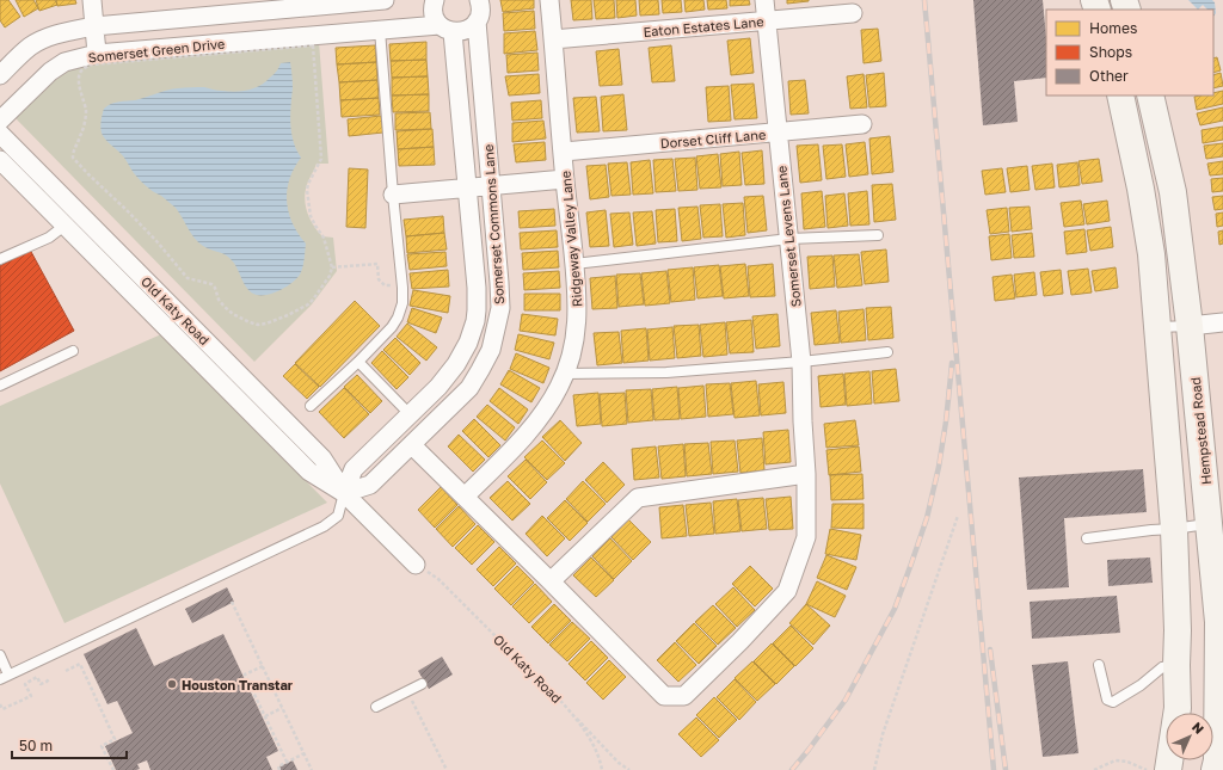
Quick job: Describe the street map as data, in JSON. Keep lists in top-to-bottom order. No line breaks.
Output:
{"streets":{"main road":["Hempstead Road"],"street":["Eaton Estates Lane","Somerset Green Drive","Dorset Cliff Lane","Somerset Commons Lane","Somerset Levens Lane","Ridgeway Valley Lane","Old Katy Road"]},"crossings":[["Eaton Estates Lane","Somerset Levens Lane"],["Eaton Estates Lane","Ridgeway Valley Lane"],["Somerset Green Drive","Somerset Commons Lane"],["Dorset Cliff Lane","Somerset Levens Lane"],["Dorset Cliff Lane","Ridgeway Valley Lane"],["Somerset Commons Lane","Somerset Levens Lane"],["Somerset Commons Lane","Old Katy Road"],["Somerset Levens Lane","Ridgeway Valley Lane"]],"places":["Houston Transtar"],"legend":["Homes","Shops","Other"],"scale_bar":"50 m","north":"top right"}
